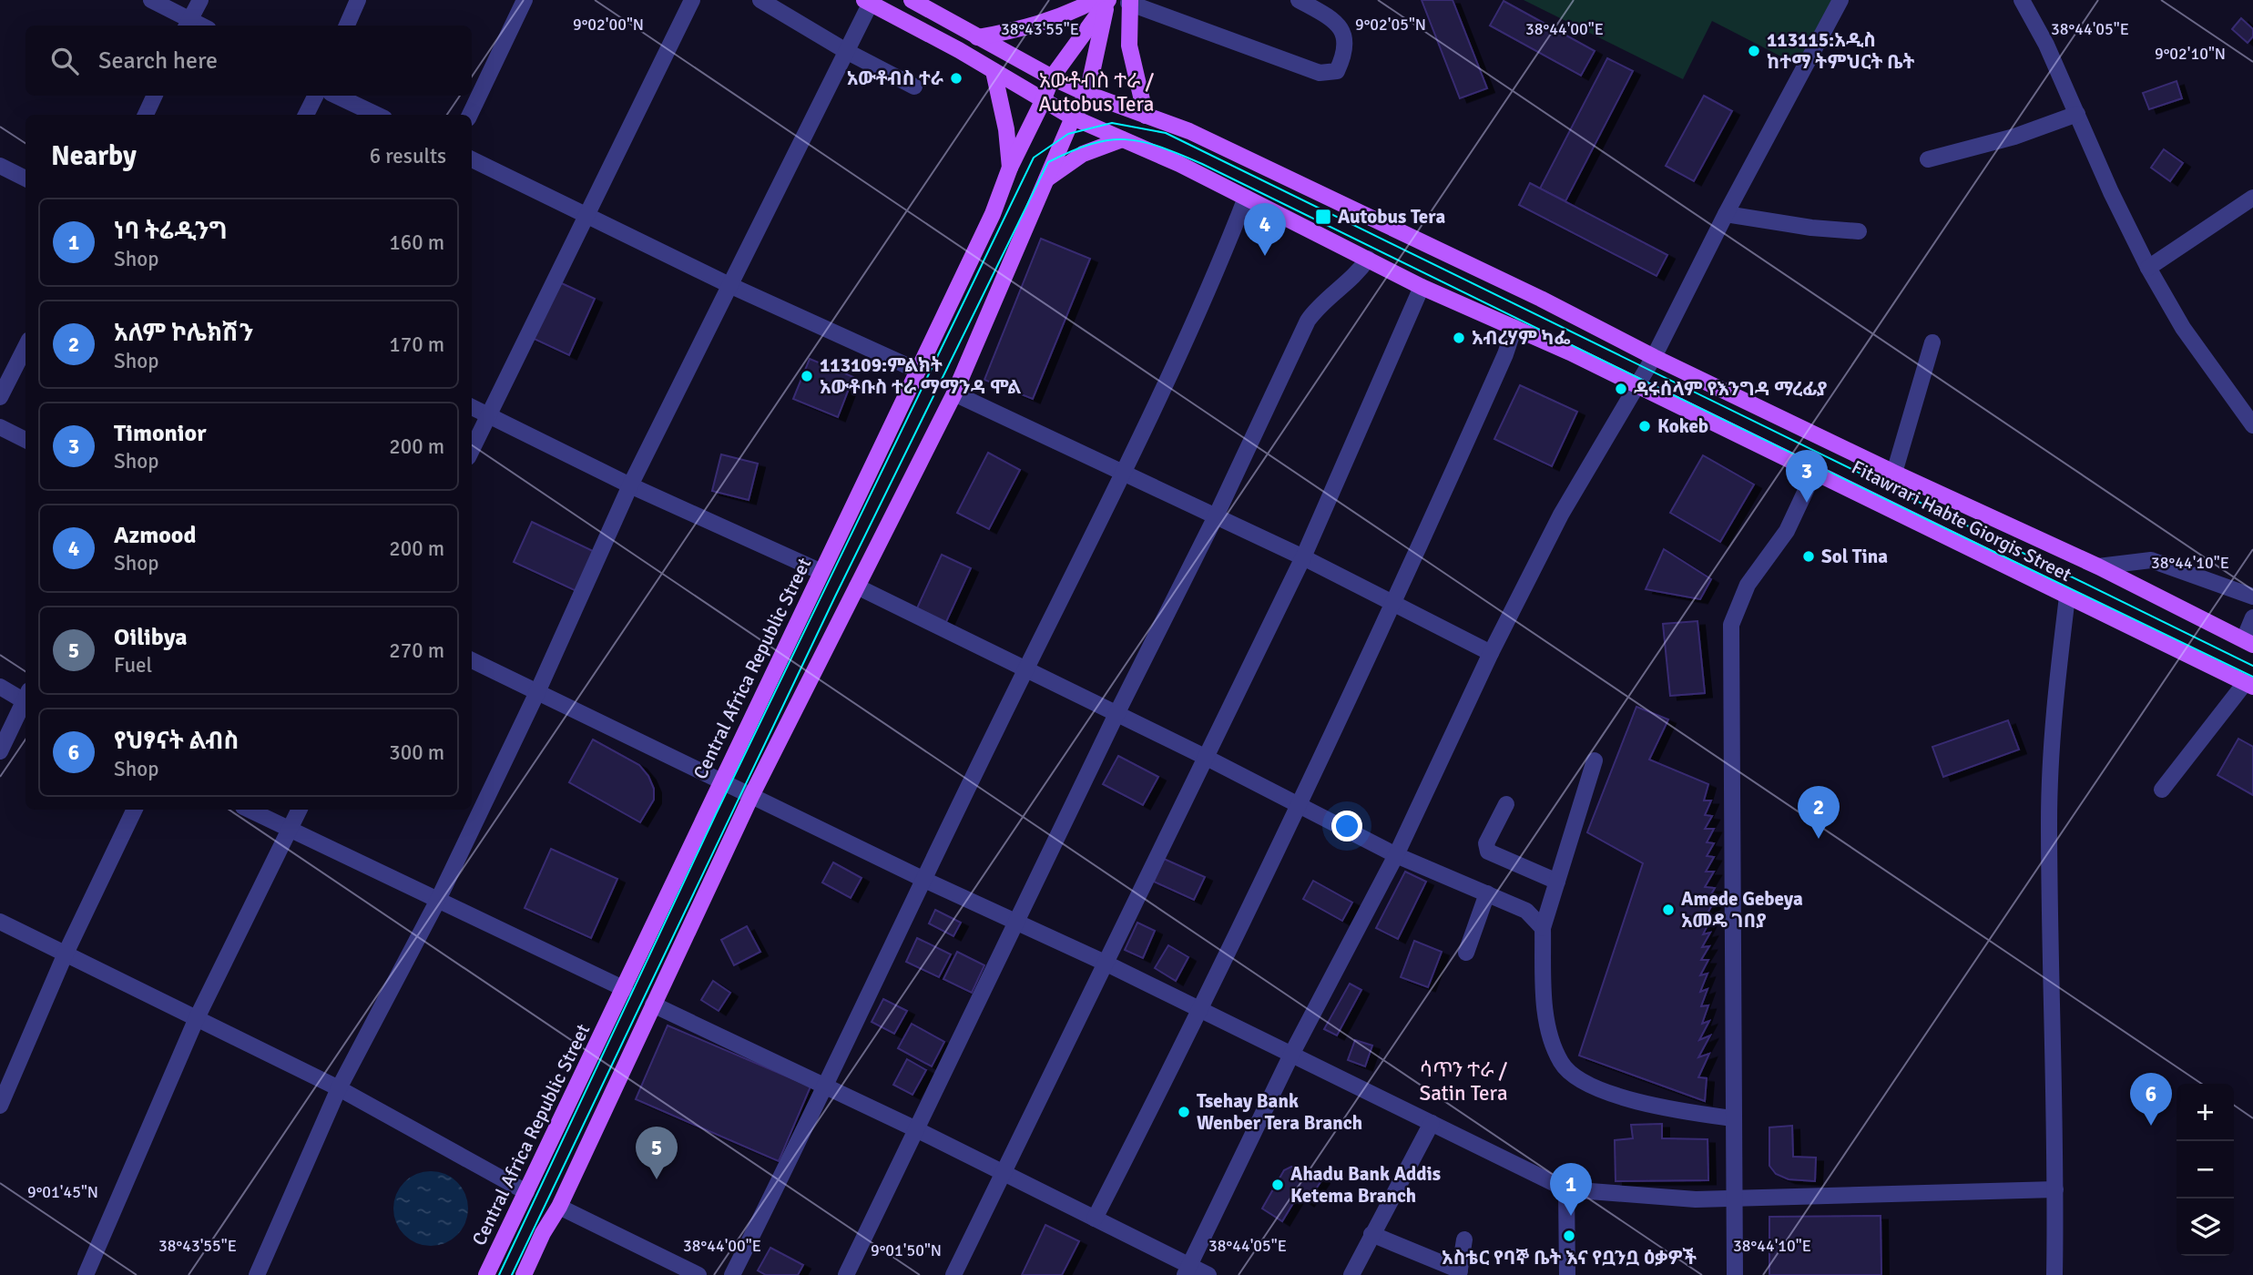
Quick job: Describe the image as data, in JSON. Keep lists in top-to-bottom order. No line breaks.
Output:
{"streets":{"main road":["Fitawrari Habte Giorgis Street","Central Africa Republic Street"]},"crossings":[["Fitawrari Habte Giorgis Street","Central Africa Republic Street"]],"districts":["አውቶብስ ተራ / Autobus Tera","ሳጥን ተራ / Satin Tera"],"places":{"other":["113115:አዲስ ከተማ ትምህርት ቤት","አውቶብስ ተራ","አብረሃም ካፌ","113109:ምልክት አውቶቡስ ተራ ማማንዳ ሞል","ዳሩሰላም የእንግዳ ማረፊያ","Kokeb","Sol Tina","Amede Gebeya አመዴ ገበያ","Tsehay Bank Wenber Tera Branch","Ahadu Bank Addis Ketema Branch","አስቴር የባኞ ቤት እና የቧንቧ ዕቃዎች"],"transit":["Autobus Tera"]},"page":{"search":"Search here","heading":["Nearby","6 results"],"list":[{"mark":"1","name":"ነባ ትሬዲንግ","note":"Shop","value":"160 m"},{"mark":"2","name":"አለም ኮሌክሽን","note":"Shop","value":"170 m"},{"mark":"3","name":"Timonior","note":"Shop","value":"200 m"},{"mark":"4","name":"Azmood","note":"Shop","value":"200 m"},{"mark":"5","name":"Oilibya","note":"Fuel","value":"270 m"},{"mark":"6","name":"የህፃናት ልብስ","note":"Shop","value":"300 m"}],"pins":["4","3","2","6","5","1"],"map_buttons":["+","−"]},"coordinates":["9°02'00\"N","9°02'05\"N","38°43'55\"E","38°44'05\"E","38°44'00\"E","9°02'10\"N","38°44'10\"E","9°01'45\"N","9°01'50\"N"]}
